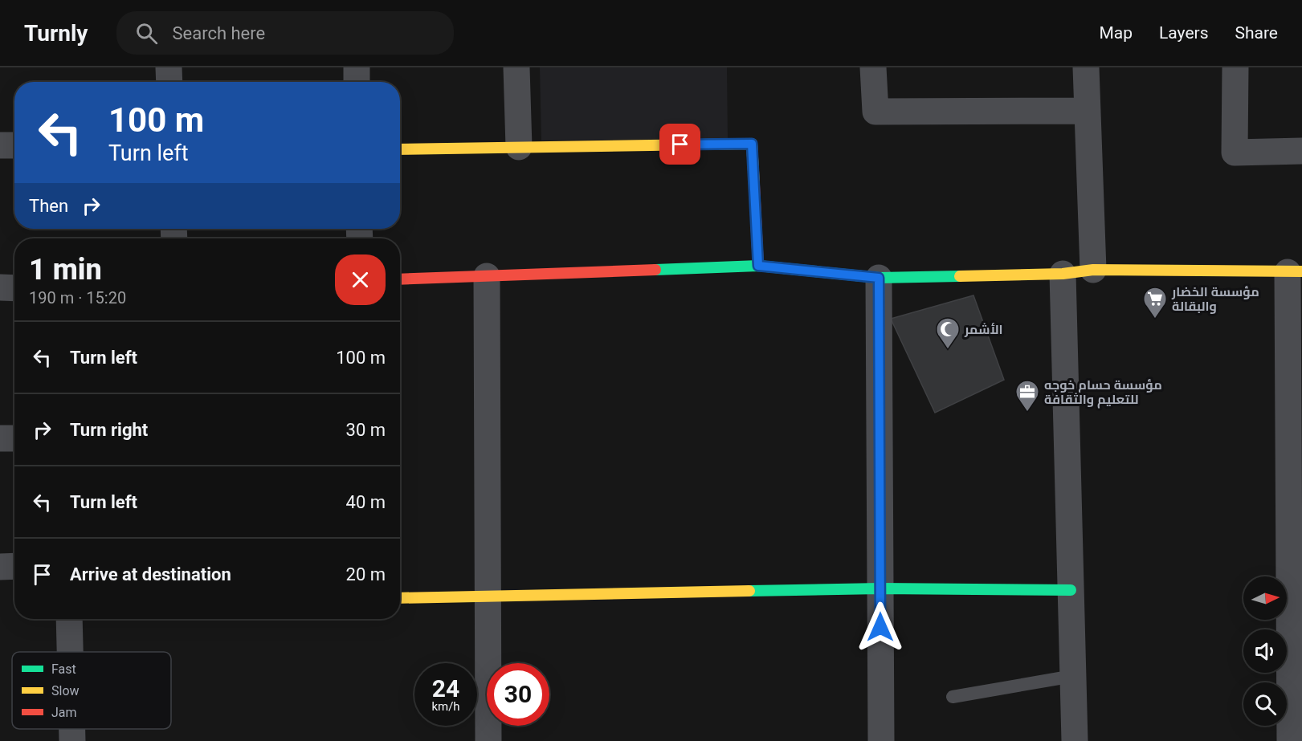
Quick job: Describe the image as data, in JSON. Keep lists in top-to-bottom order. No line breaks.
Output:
{"places":{"supermarket":["مؤسسة الخضار والبقالة"],"mosque":["الأشمر"],"office":["مؤسسة حسام خوجه للتعليم والثقافة"]},"legend":["Fast","Slow","Jam"],"north":"right","page":{"header":"Turnly","search":"Search here","nav":["Map","Layers","Share"],"turn":["100 m","Turn left"],"then":"Then","heading":["1 min","190 m · 15:20"],"list":[{"name":"Turn left","value":"100 m"},{"name":"Turn right","value":"30 m"},{"name":"Turn left","value":"40 m"},{"name":"Arrive at destination","value":"20 m"}],"speed":"24 km/h","limit":"30"}}
